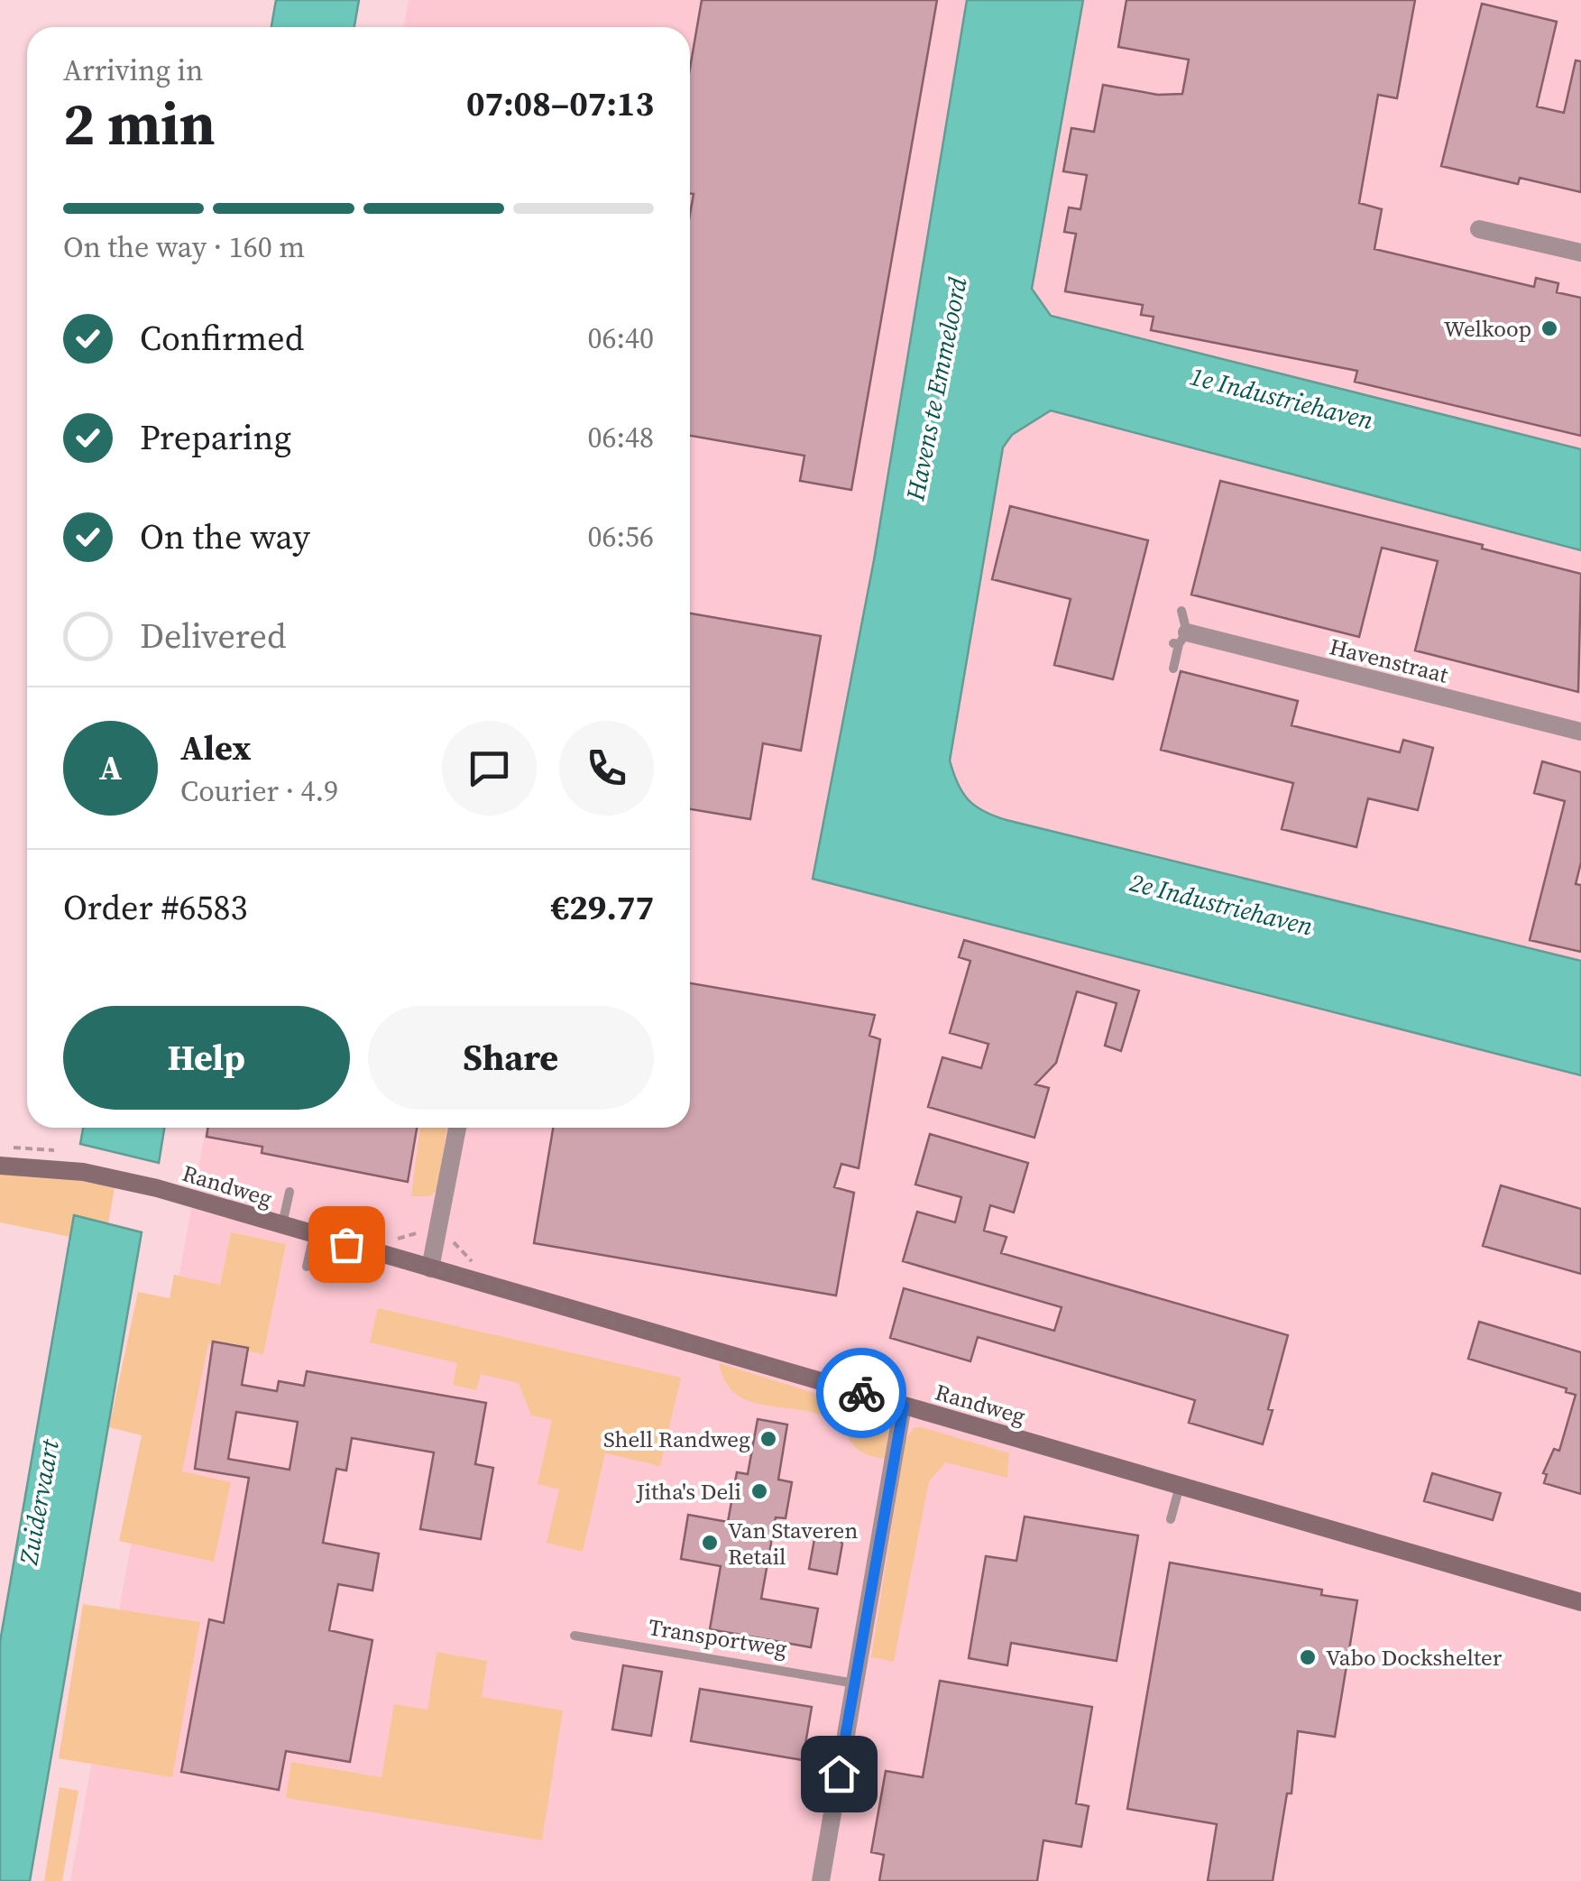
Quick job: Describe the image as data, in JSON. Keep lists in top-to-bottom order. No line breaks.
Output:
{"streets":{"street":["Havenstraat","Randweg"],"lane":["Transportweg"]},"water":["Havens te Emmeloord","1e Industriehaven","2e Industriehaven","Zuidervaart"],"places":["Welkoop","Shell Randweg","Jitha's Deli","Van Staveren Retail","Vabo Dockshelter"],"page":{"heading":["2 min","Arriving in","07:08–07:13"],"panel":["Alex","Courier · 4.9","Order #6583","€29.77"],"bar":"On the way · 160 m","list":[["Confirmed","06:40"],["Preparing","06:48"],["On the way","06:56"],"Delivered"],"round":"A","buttons":["Help","Share"]}}
